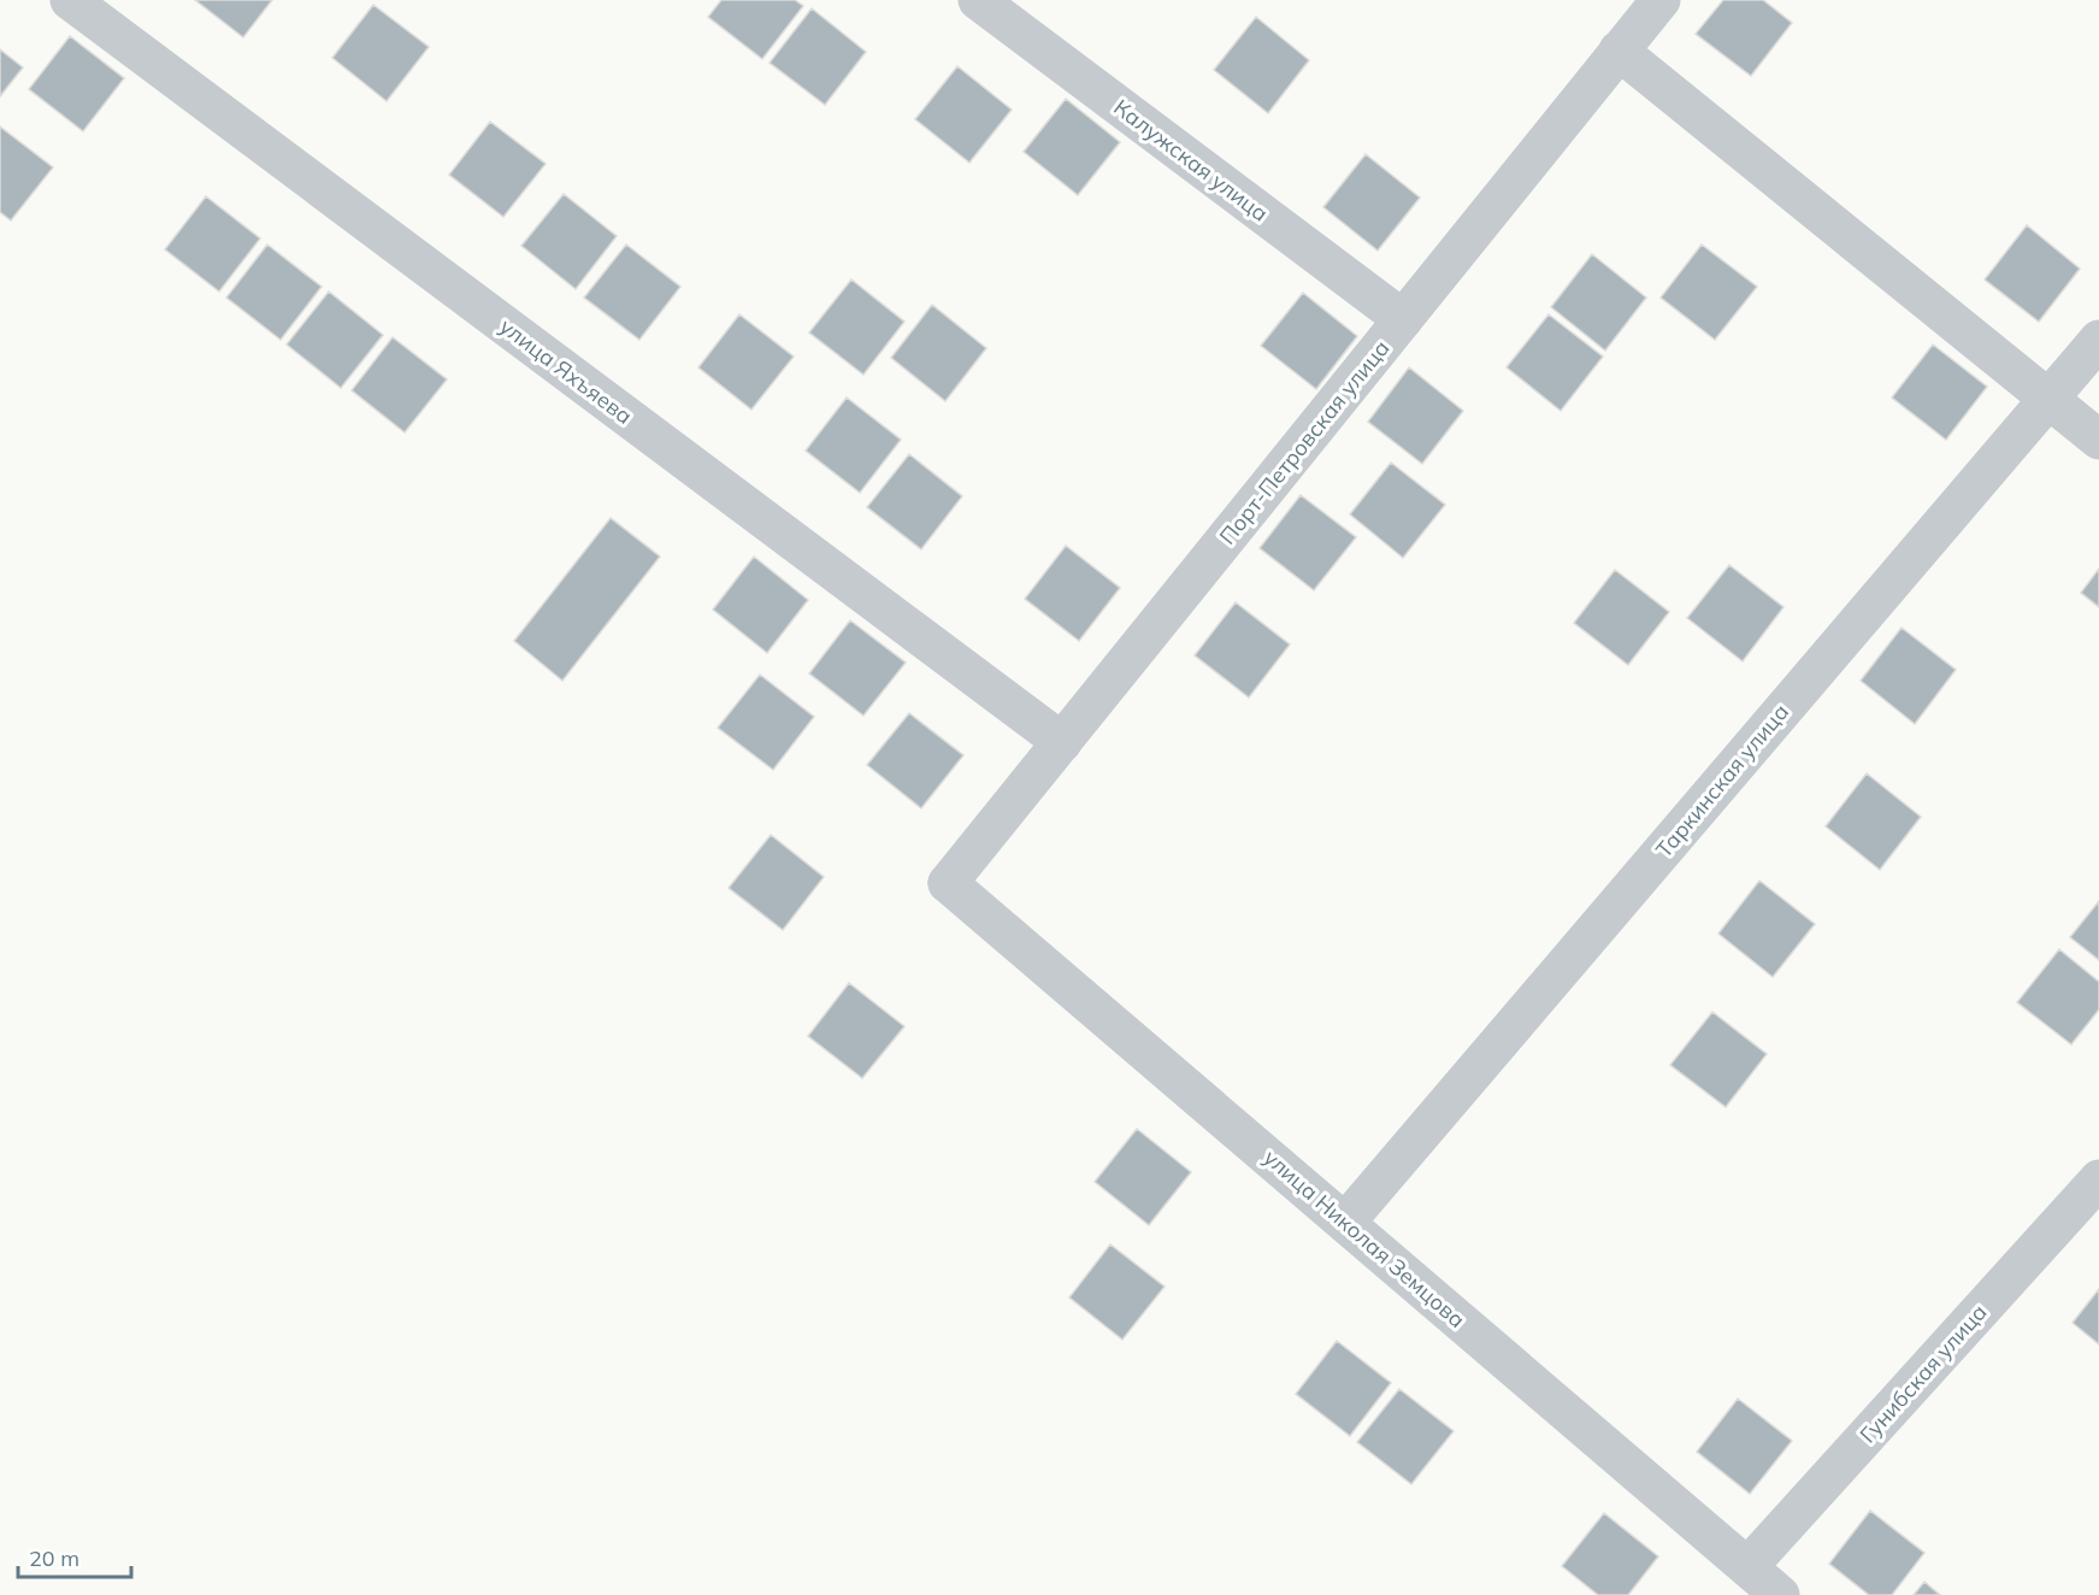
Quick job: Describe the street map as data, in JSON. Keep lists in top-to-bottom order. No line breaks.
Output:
{"streets":{"street":["Калужская улица","улица Яхъяева","Порт-Петровская улица","Таркинская улица","улица Николая Земцова","Гунибская улица"]},"crossings":[["Калужская улица","Порт-Петровская улица"],["улица Яхъяева","Порт-Петровская улица"],["Порт-Петровская улица","улица Николая Земцова"],["Таркинская улица","улица Николая Земцова"],["улица Николая Земцова","Гунибская улица"]],"scale_bar":"20 m"}
